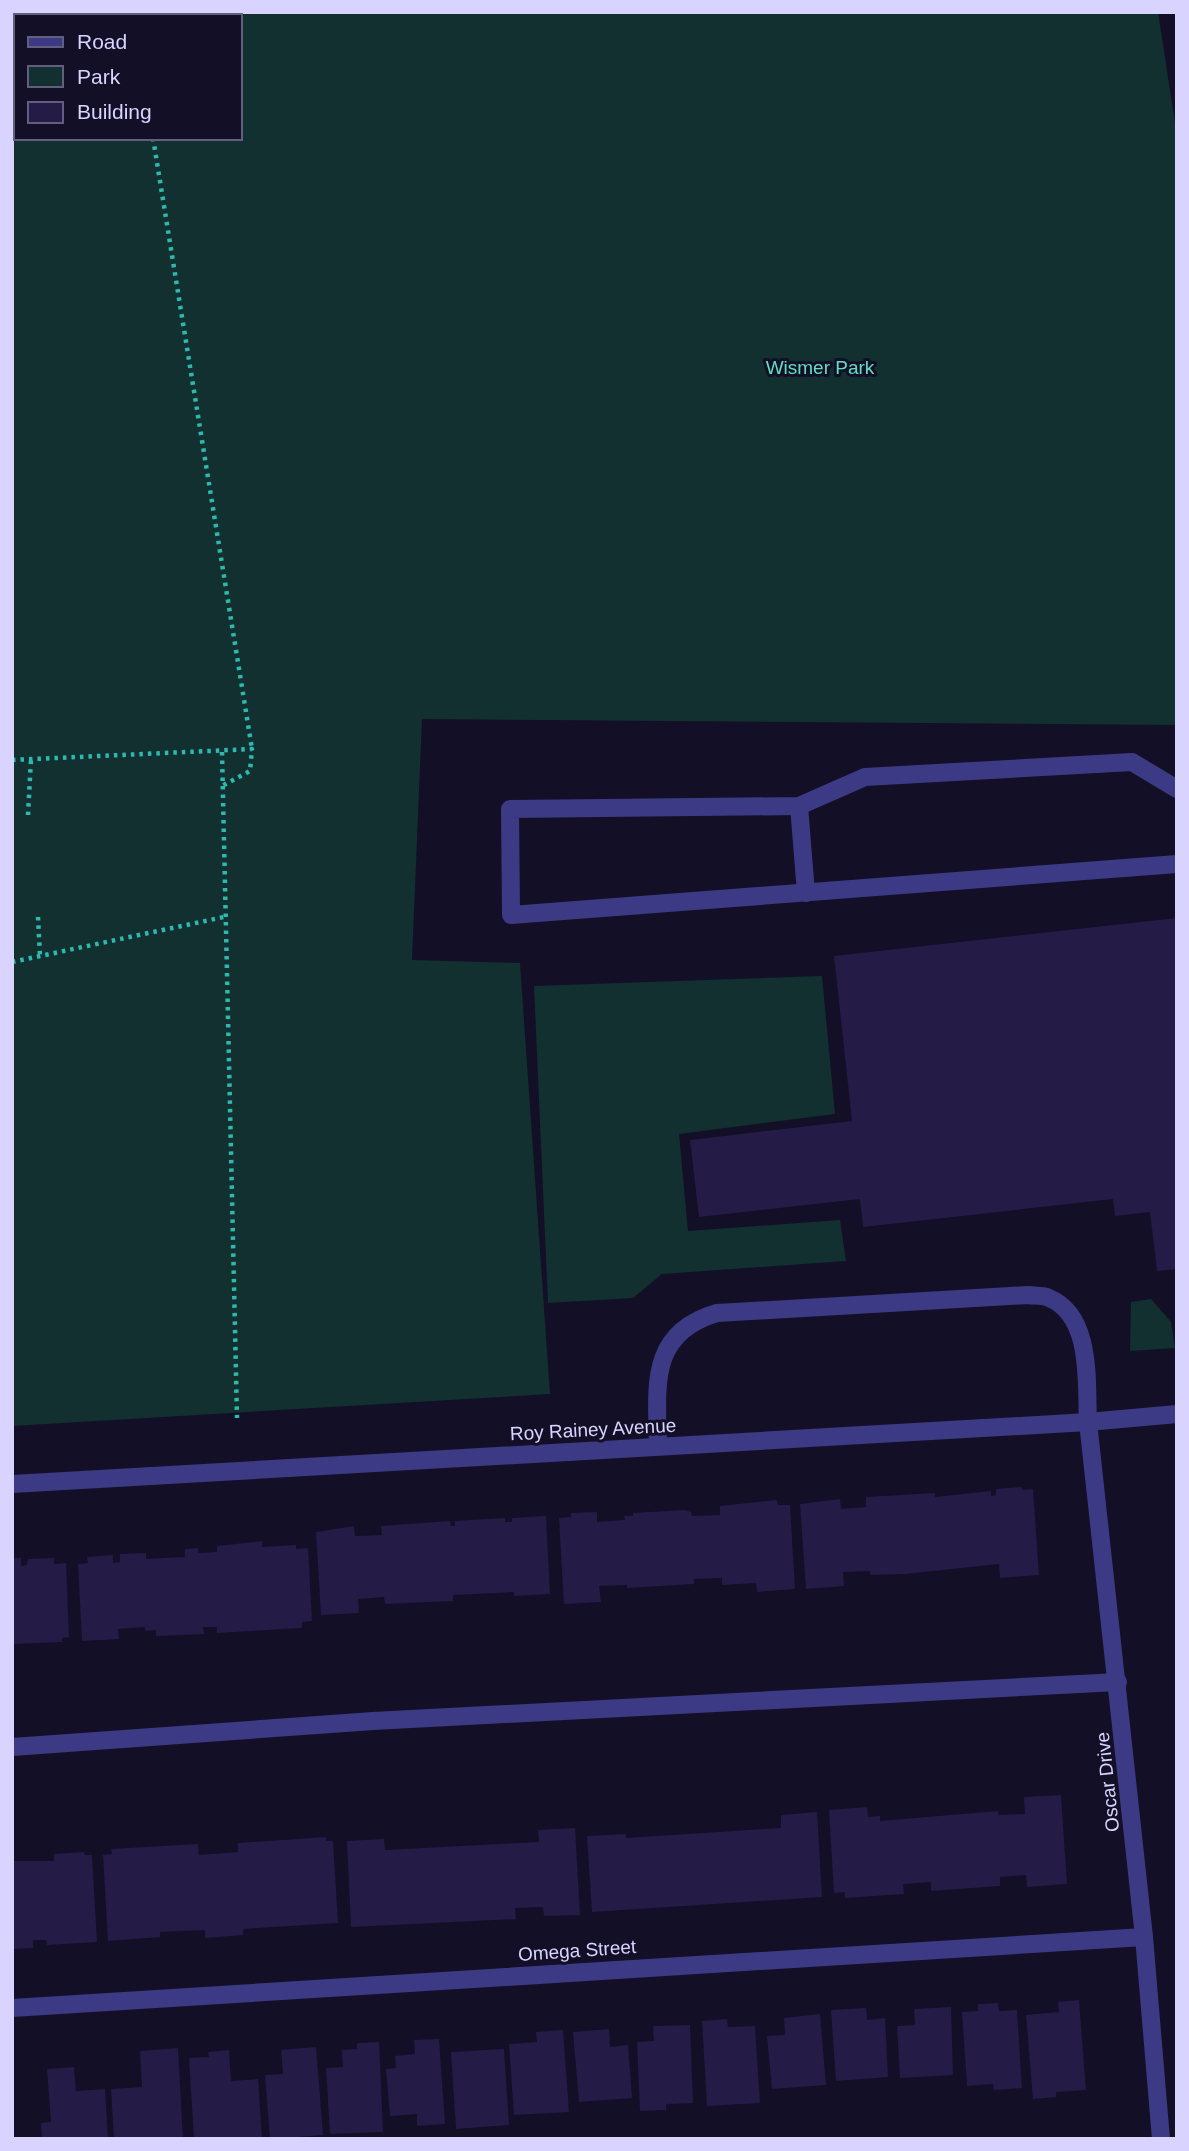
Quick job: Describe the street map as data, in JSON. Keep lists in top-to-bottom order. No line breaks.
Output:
{"streets":{"street":["Roy Rainey Avenue","Oscar Drive","Omega Street"]},"crossings":[["Roy Rainey Avenue","Oscar Drive"],["Oscar Drive","Omega Street"]],"parks":["Wismer Park"],"legend":["Road","Park","Building"]}
